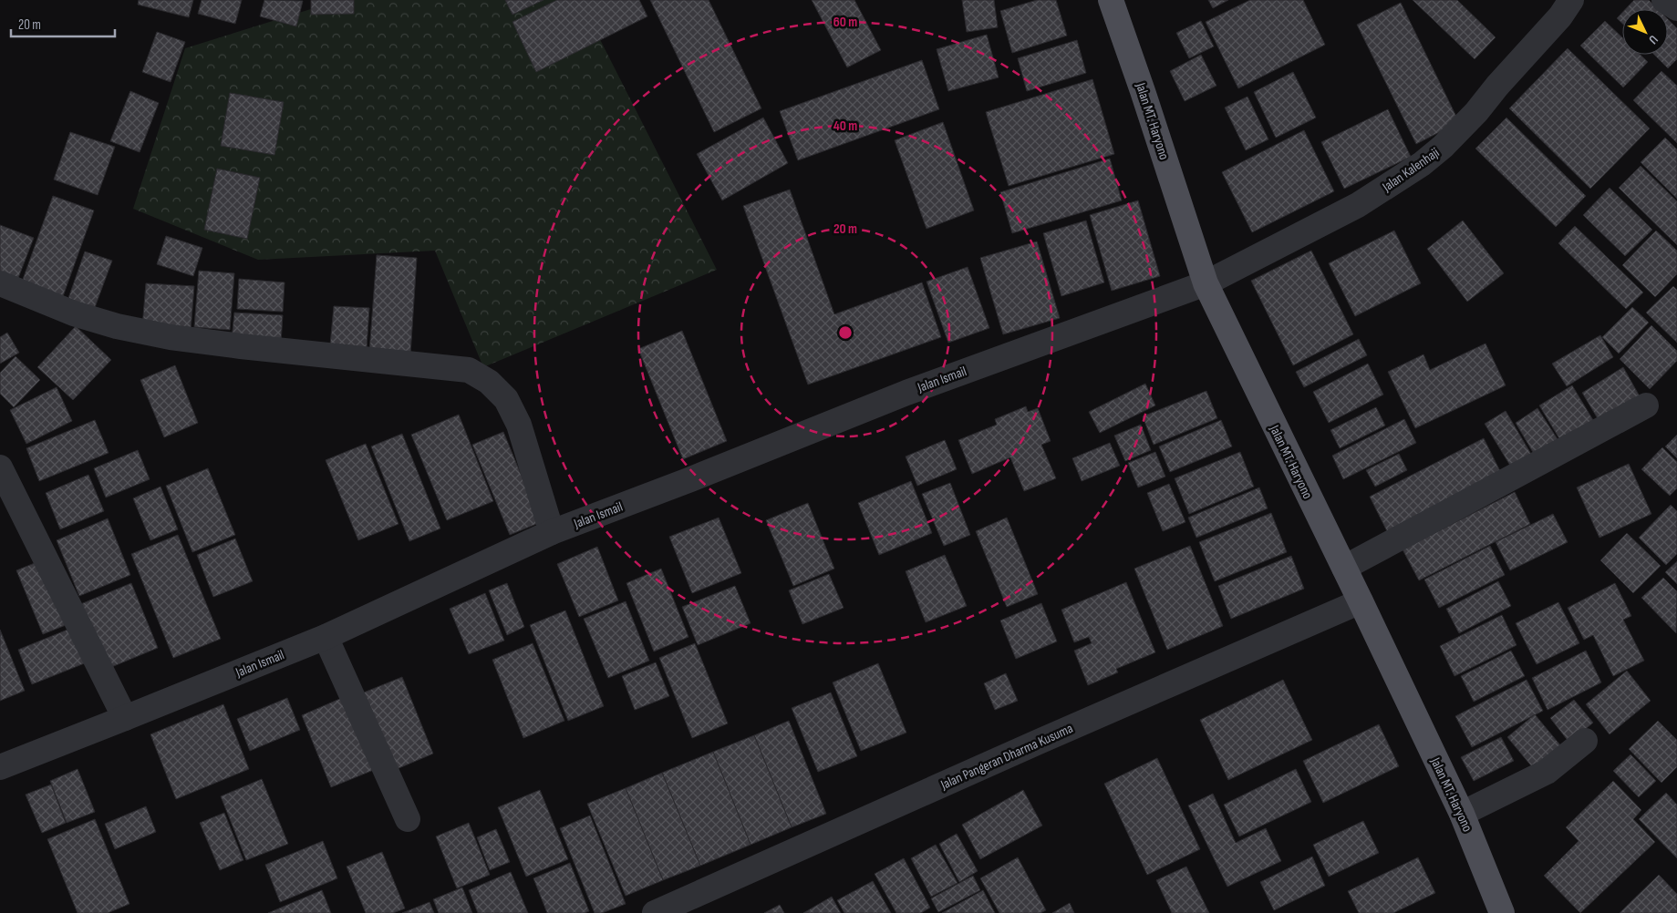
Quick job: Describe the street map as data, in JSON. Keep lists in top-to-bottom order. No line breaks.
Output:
{"streets":{"main road":["Jalan MT. Haryono"],"street":["Jalan Kalenhaji","Jalan Ismail","Jalan Pangeran Dharma Kusuma"]},"crossings":[["Jalan MT. Haryono","Jalan Kalenhaji"],["Jalan MT. Haryono","Jalan Ismail"],["Jalan MT. Haryono","Jalan Pangeran Dharma Kusuma"],["Jalan Kalenhaji","Jalan Ismail"]],"scale_bar":"20 m","north":"bottom right","rings":["60 m","40 m","20 m"]}
